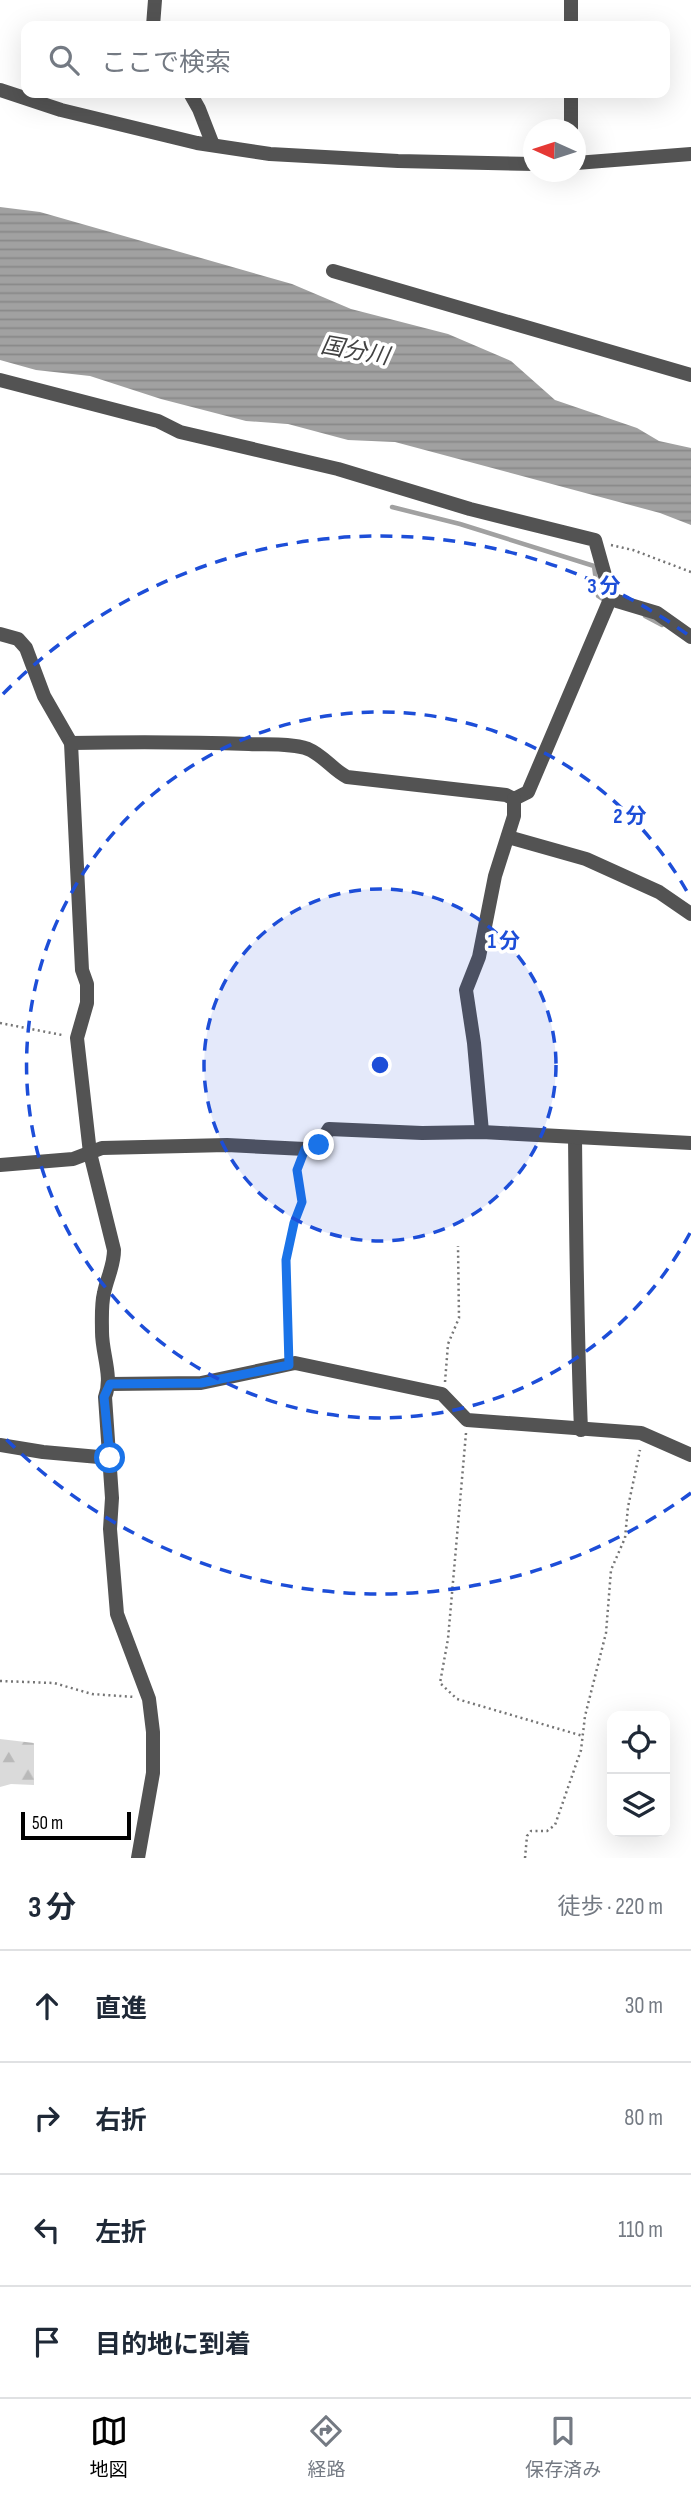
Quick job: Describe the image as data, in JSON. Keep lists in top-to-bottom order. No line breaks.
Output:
{"water":["国分川"],"scale_bar":"50 m","north":"left","page":{"search":"ここで検索","scale":"50 m","heading":["3 分","徒歩 · 220 m"],"list":[["直進","30 m"],["右折","80 m"],["左折","110 m"],"目的地に到着"],"nav":["地図","経路","保存済み"]},"rings":["3 分","2 分","1 分"]}
